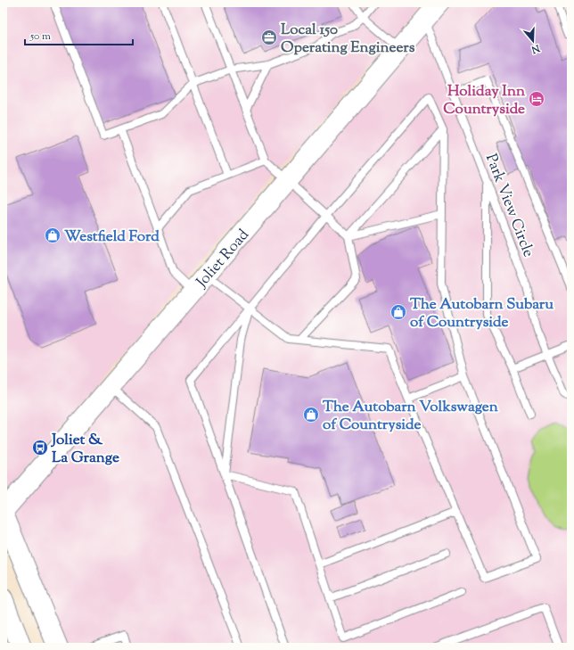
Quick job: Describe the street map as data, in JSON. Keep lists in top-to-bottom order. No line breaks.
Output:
{"streets":{"main road":["Joliet Road"],"lane":["Park View Circle"]},"crossings":[["Park View Circle","Joliet Road"]],"places":{"office":["Local 150 Operating Engineers"],"hotel":["Holiday Inn Countryside"],"shop":["Westfield Ford","The Autobarn Subaru of Countryside","The Autobarn Volkswagen of Countryside"],"bus stop":["Joliet & La Grange"]},"scale_bar":"50 m","north":"bottom"}
